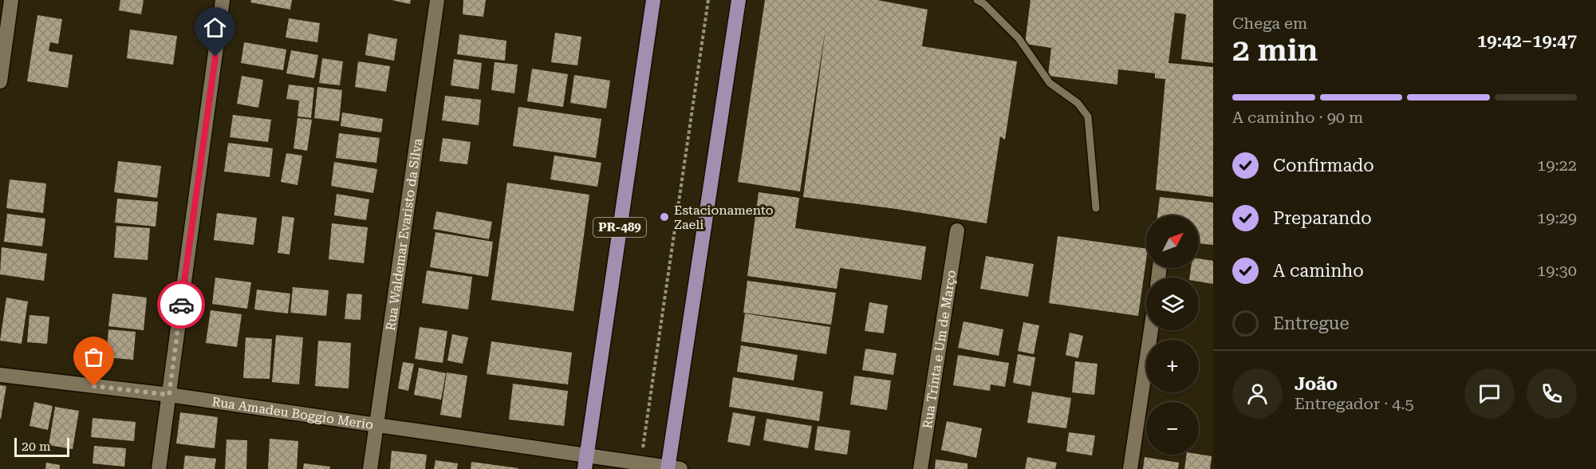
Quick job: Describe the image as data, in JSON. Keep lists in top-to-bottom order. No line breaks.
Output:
{"streets":{"main road":["PR-489"],"street":["Rua Waldemar Evaristo da Silva","Rua Trinta e Um de Março","Rua Amadeu Boggio Merio"]},"crossings":[["PR-489","Rua Amadeu Boggio Merio"],["Rua Waldemar Evaristo da Silva","Rua Amadeu Boggio Merio"]],"places":["Estacionamento Zaeli"],"scale_bar":"20 m","north":"top right","page":{"heading":["2 min","Chega em","19:42–19:47"],"panel":["João","Entregador · 4.5"],"bar":"A caminho · 90 m","list":[["Confirmado","19:22"],["Preparando","19:29"],["A caminho","19:30"],"Entregue"],"map_buttons":["+","−"],"scale":"20 m"}}
